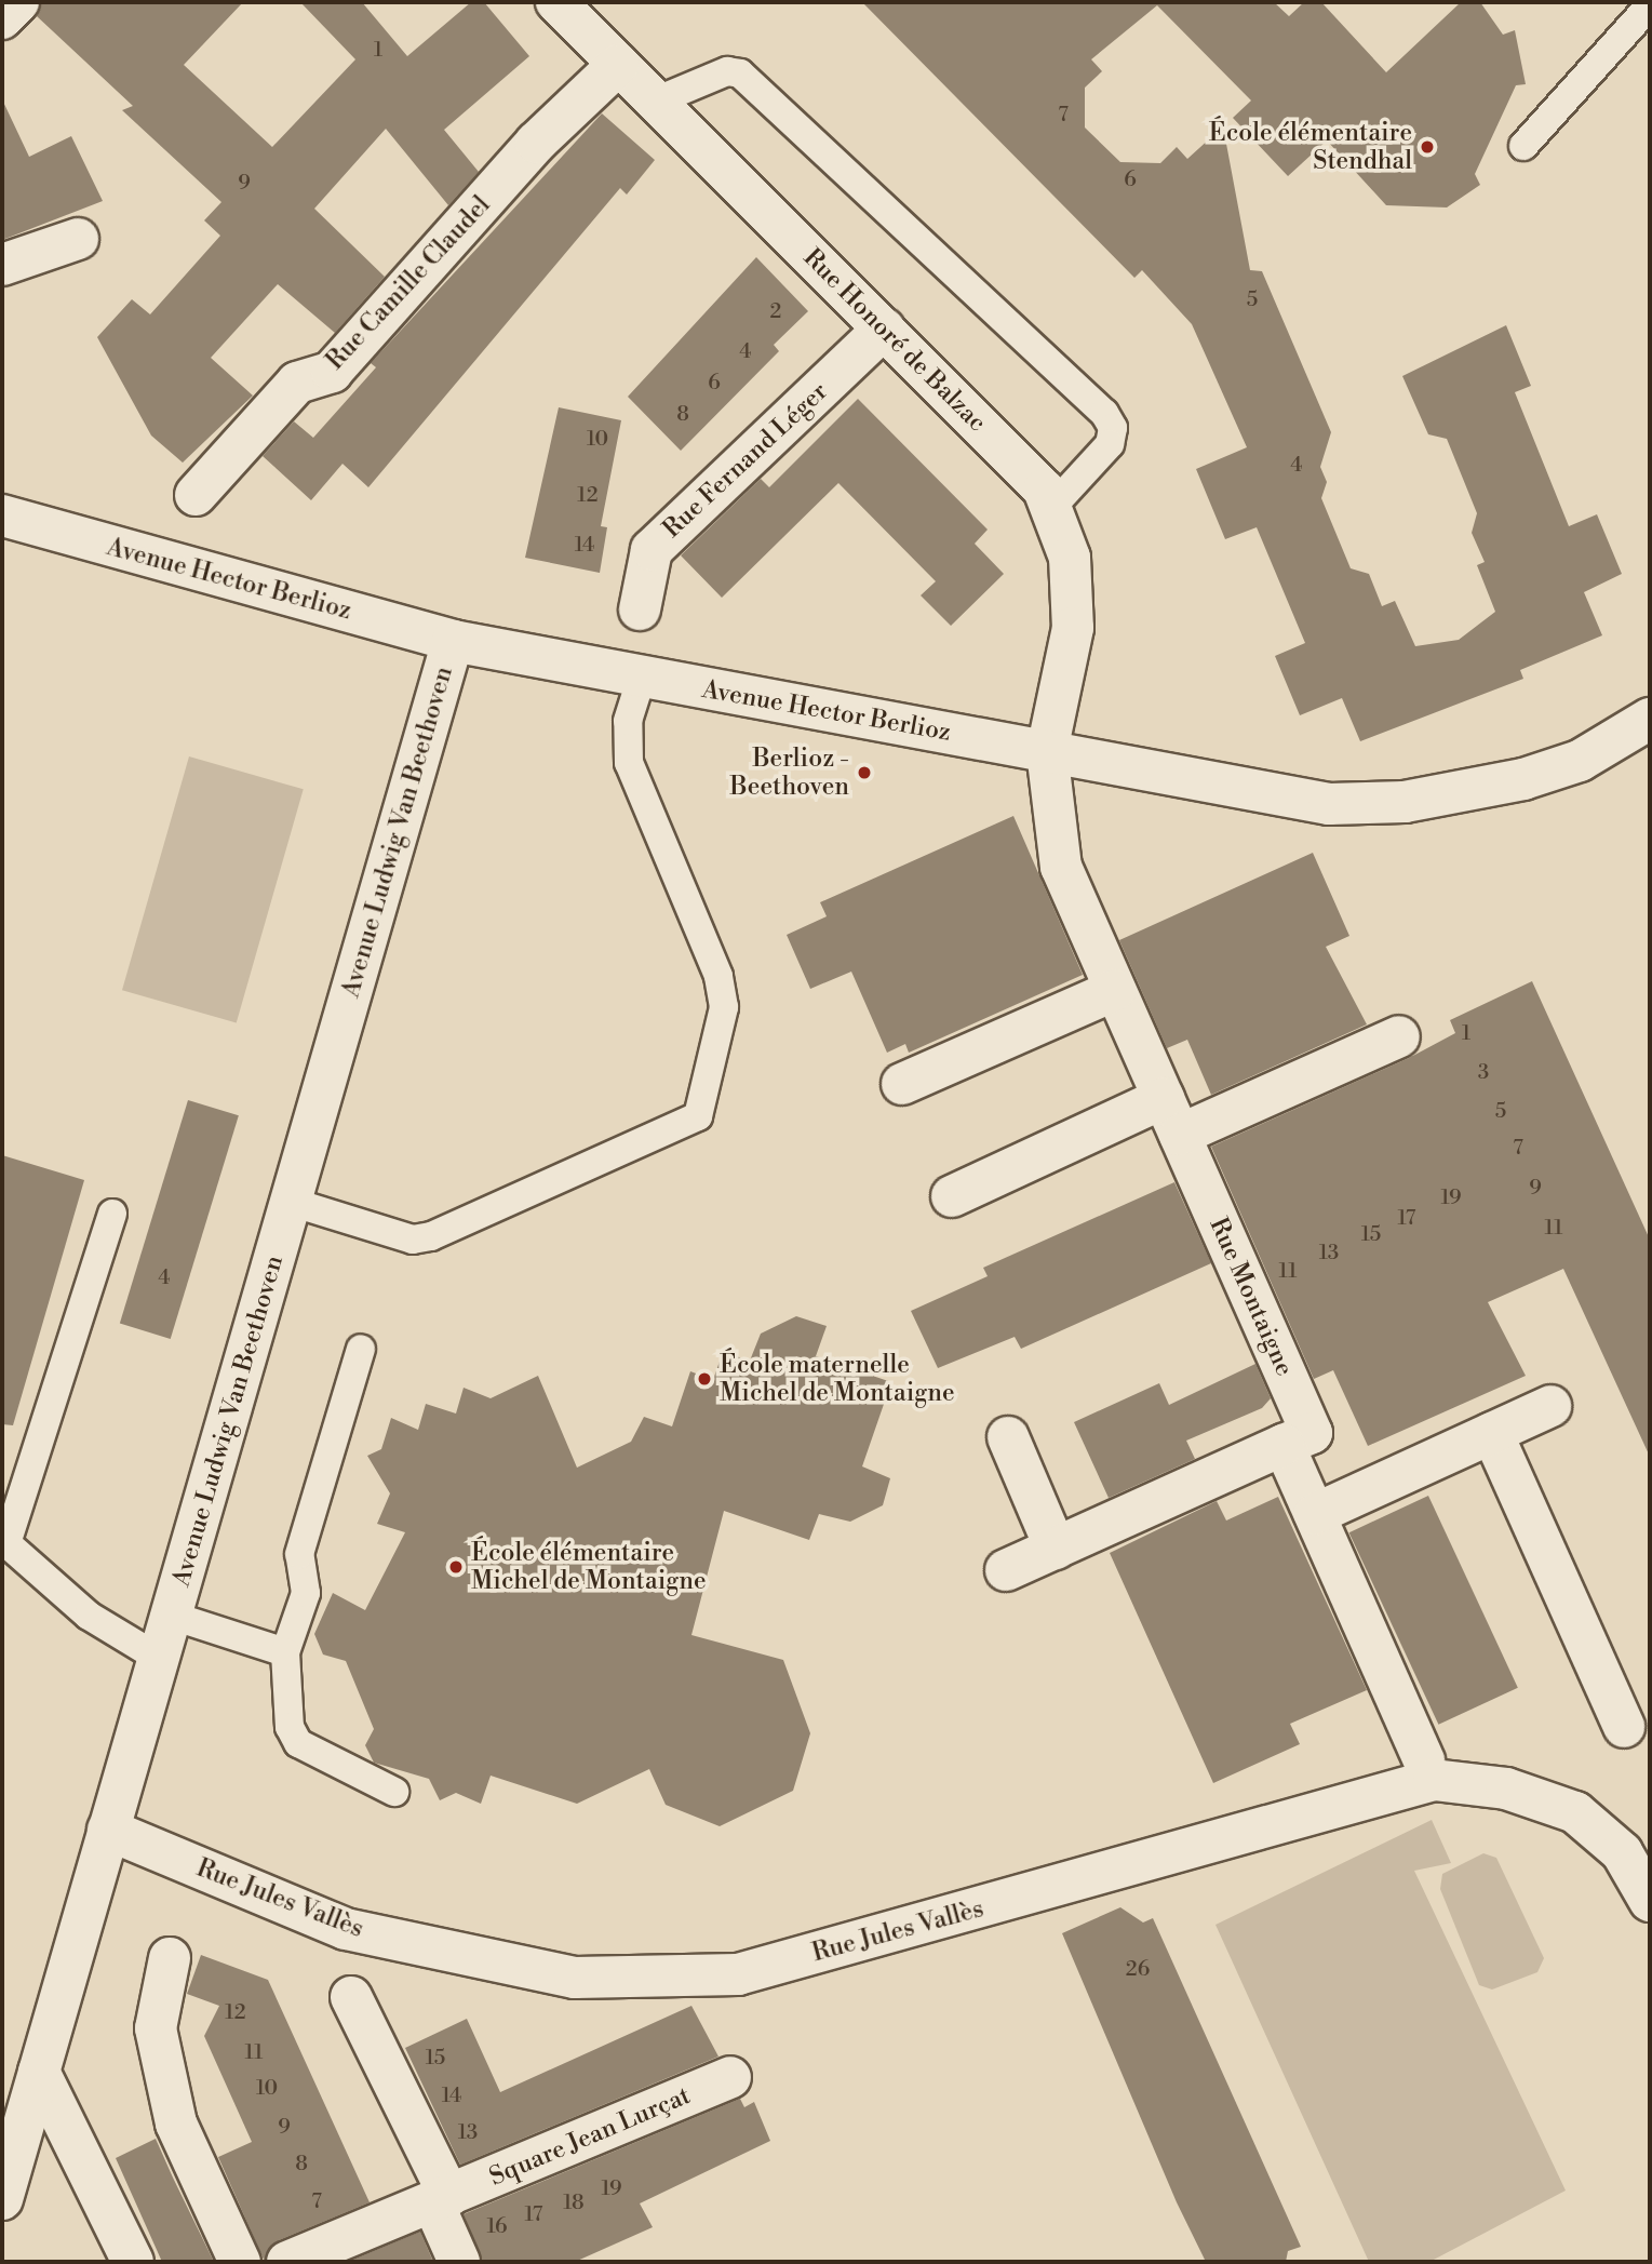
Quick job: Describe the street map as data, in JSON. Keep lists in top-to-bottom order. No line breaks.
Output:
{"streets":{"street":["Rue Camille Claudel","Rue Honoré de Balzac","Rue Fernand Léger","Avenue Hector Berlioz","Avenue Ludwig Van Beethoven","Rue Montaigne","Rue Jules Vallès","Square Jean Lurçat"]},"crossings":[["Rue Camille Claudel","Rue Honoré de Balzac"],["Rue Honoré de Balzac","Rue Fernand Léger"],["Rue Honoré de Balzac","Avenue Hector Berlioz"],["Rue Honoré de Balzac","Rue Montaigne"],["Avenue Hector Berlioz","Avenue Ludwig Van Beethoven"],["Avenue Hector Berlioz","Rue Montaigne"],["Avenue Ludwig Van Beethoven","Rue Jules Vallès"]],"places":["École élémentaire Stendhal","Berlioz - Beethoven","École maternelle Michel de Montaigne","École élémentaire Michel de Montaigne"],"house_numbers":["1","7","6","9","5","2","4","6","8","10","4","12","14","1","3","5","7","9","19","17","11","15","13","11","4","26","12","11","15","10","14","9","13","8","19","7","18","17","16"]}
